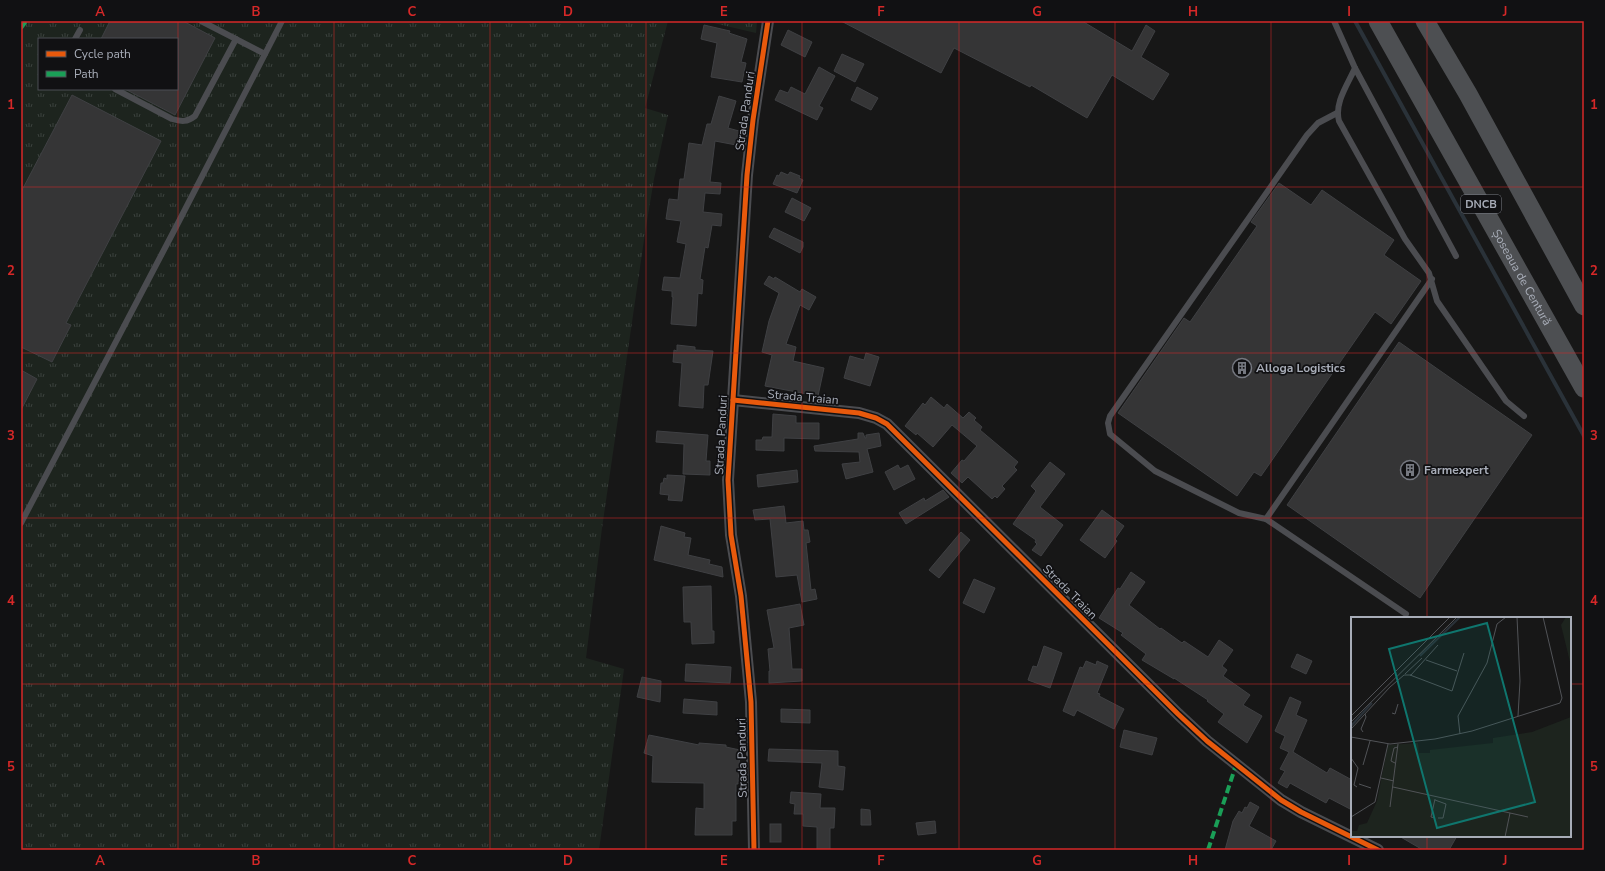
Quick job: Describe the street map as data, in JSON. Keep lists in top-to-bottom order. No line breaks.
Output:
{"streets":{"main road":["DNCB","Șoseaua de Centură"],"street":["Strada Panduri","Strada Traian"]},"crossings":[["Strada Panduri","Strada Traian"]],"places":{"building":["Alloga Logistics","Farmexpert"]},"legend":["Cycle path","Path"],"grid":{"columns":["A","B","C","D","E","F","G","H","I","J"],"rows":["1","2","3","4","5"]}}
